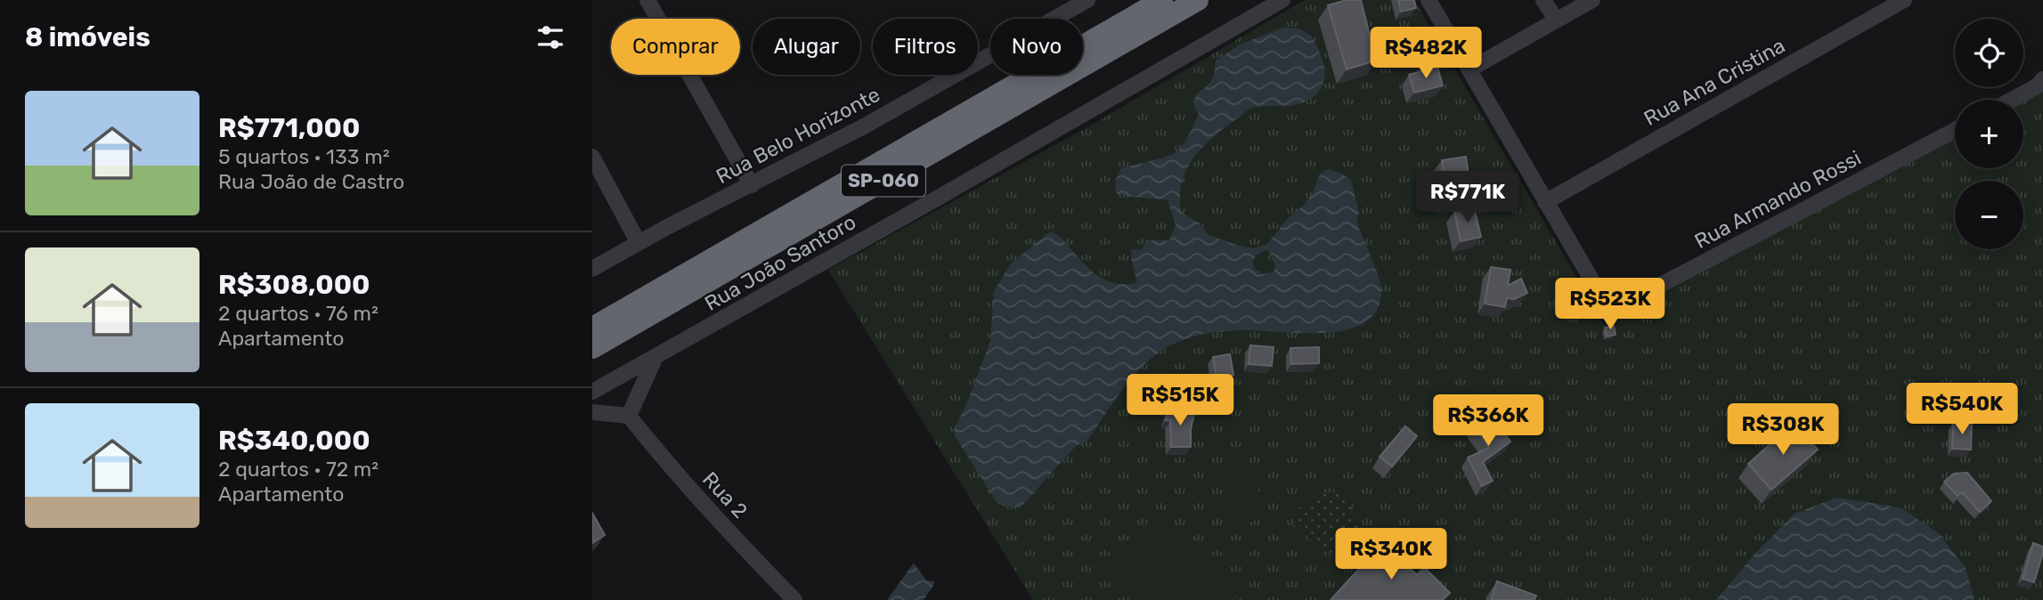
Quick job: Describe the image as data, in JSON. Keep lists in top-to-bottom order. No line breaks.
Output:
{"streets":{"highway":["SP-060"],"street":["Rua Ana Cristina","Rua Belo Horizonte","Rua Armando Rossi","Rua João Santoro","Rua 2"]},"crossings":[["Rua Ana Cristina","Rua Armando Rossi"]],"page":{"heading":"8 imóveis","map_buttons":["+","−"],"chip":["Comprar","Alugar","Filtros","Novo"],"price":["R$482K","R$771K","R$523K","R$515K","R$540K","R$366K","R$308K","R$340K"],"list":[{"name":"R$771,000","note":"5 quartos · 133 m² · Rua João de Castro"},{"name":"R$308,000","note":"2 quartos · 76 m² · Apartamento"},{"name":"R$340,000","note":"2 quartos · 72 m² · Apartamento"}]}}
